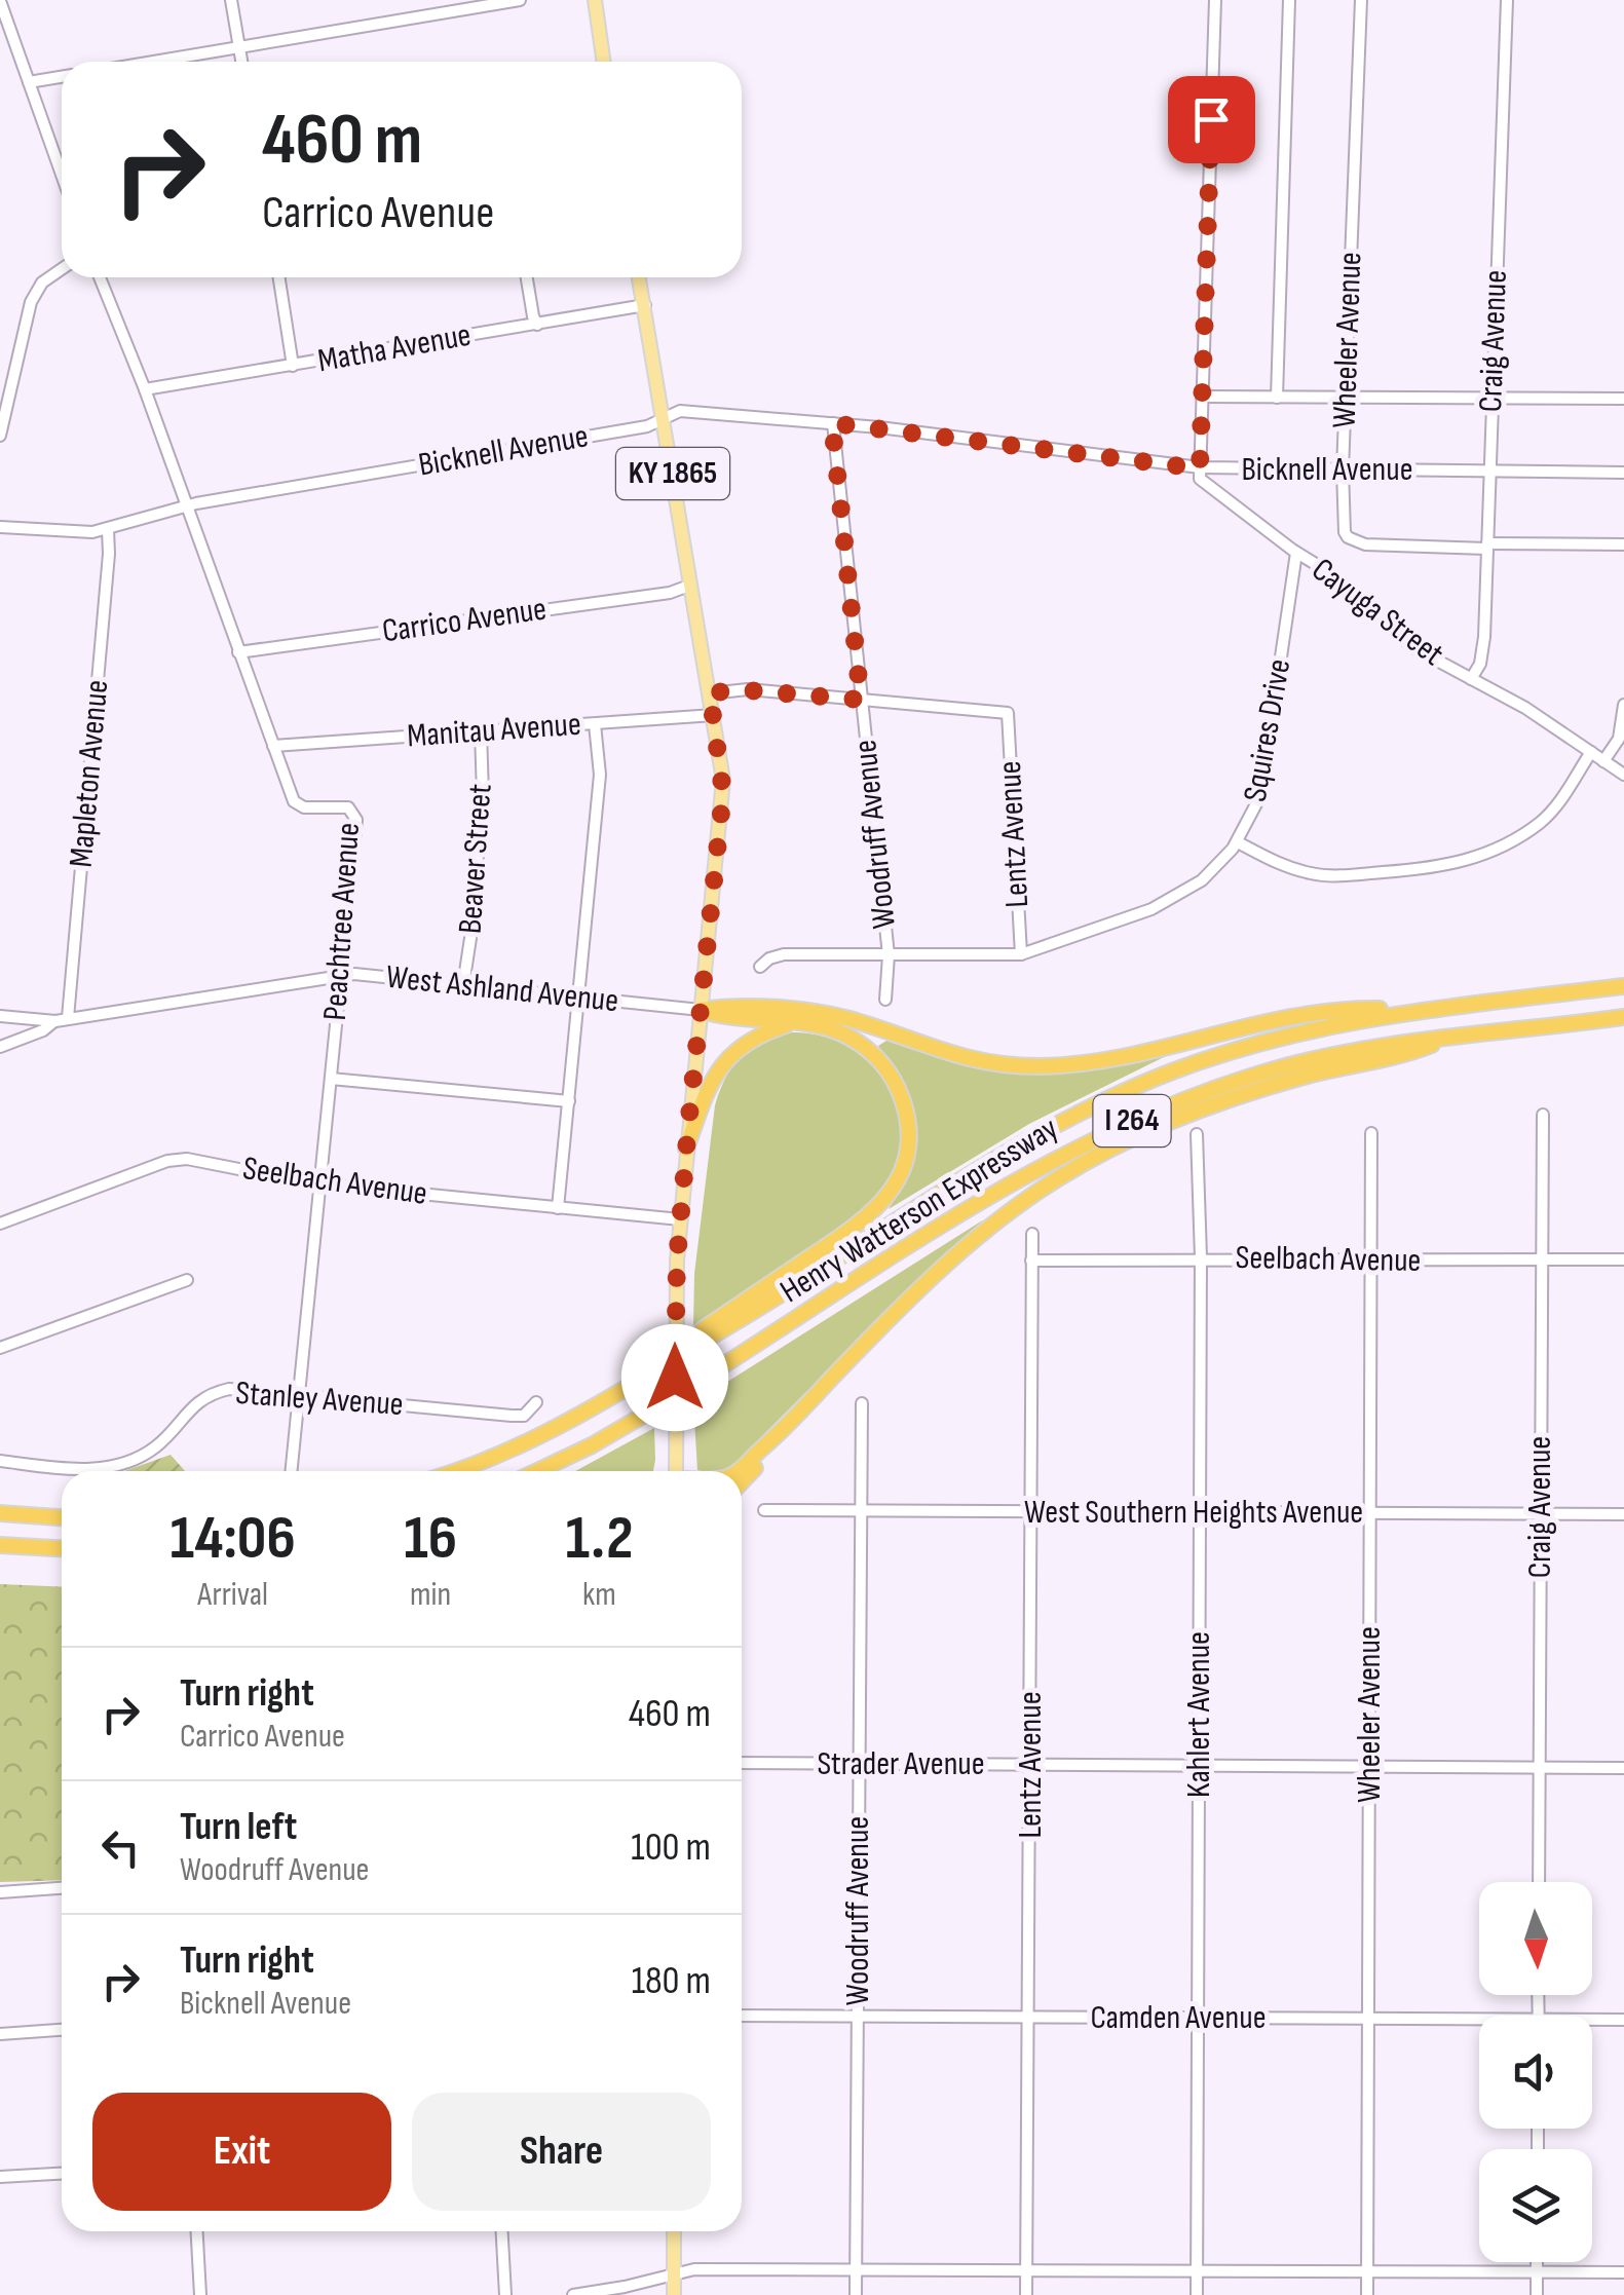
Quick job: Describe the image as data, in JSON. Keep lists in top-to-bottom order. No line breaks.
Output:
{"streets":{"highway":["I 264","Henry Watterson Expressway"],"main road":["KY 1865"],"street":["Wheeler Avenue","Craig Avenue","Matha Avenue","Bicknell Avenue","Cayuga Street","Carrico Avenue","Manitau Avenue","Squires Drive","Mapleton Avenue","Woodruff Avenue","Lentz Avenue","Beaver Street","Peachtree Avenue","West Ashland Avenue","Seelbach Avenue","Stanley Avenue","West Southern Heights Avenue","Kahlert Avenue","Strader Avenue","Camden Avenue"]},"crossings":[["Wheeler Avenue","Craig Avenue"],["Wheeler Avenue","Bicknell Avenue"],["Wheeler Avenue","Seelbach Avenue"],["Wheeler Avenue","West Southern Heights Avenue"],["Wheeler Avenue","Strader Avenue"],["Wheeler Avenue","Camden Avenue"],["Craig Avenue","Bicknell Avenue"],["Craig Avenue","Cayuga Street"],["Craig Avenue","Seelbach Avenue"],["Craig Avenue","West Southern Heights Avenue"],["Craig Avenue","Strader Avenue"],["Matha Avenue","KY 1865"],["Matha Avenue","Peachtree Avenue"],["Bicknell Avenue","KY 1865"],["Bicknell Avenue","Cayuga Street"],["Bicknell Avenue","Mapleton Avenue"],["Bicknell Avenue","Woodruff Avenue"],["Bicknell Avenue","Peachtree Avenue"],["KY 1865","Carrico Avenue"],["KY 1865","Manitau Avenue"],["KY 1865","West Ashland Avenue"],["KY 1865","Seelbach Avenue"],["Cayuga Street","Squires Drive"],["Carrico Avenue","Peachtree Avenue"],["Manitau Avenue","Beaver Street"],["Manitau Avenue","Peachtree Avenue"],["Squires Drive","Lentz Avenue"],["Mapleton Avenue","West Ashland Avenue"],["Woodruff Avenue","Lentz Avenue"],["Woodruff Avenue","West Southern Heights Avenue"],["Woodruff Avenue","Strader Avenue"],["Woodruff Avenue","Camden Avenue"],["Lentz Avenue","Seelbach Avenue"],["Lentz Avenue","West Southern Heights Avenue"],["Lentz Avenue","Strader Avenue"],["Lentz Avenue","Camden Avenue"],["Beaver Street","West Ashland Avenue"],["Peachtree Avenue","West Ashland Avenue"],["Peachtree Avenue","Seelbach Avenue"],["Peachtree Avenue","Stanley Avenue"],["Seelbach Avenue","Kahlert Avenue"],["West Southern Heights Avenue","Kahlert Avenue"],["Kahlert Avenue","Strader Avenue"],["Kahlert Avenue","Camden Avenue"]],"north":"bottom","page":{"turn":["460 m","Carrico Avenue"],"eta":["14:06","Arrival","16","min","1.2","km"],"list":[{"name":"Turn right","note":"Carrico Avenue","value":"460 m"},{"name":"Turn left","note":"Woodruff Avenue","value":"100 m"},{"name":"Turn right","note":"Bicknell Avenue","value":"180 m"}],"buttons":["Exit","Share"]}}
